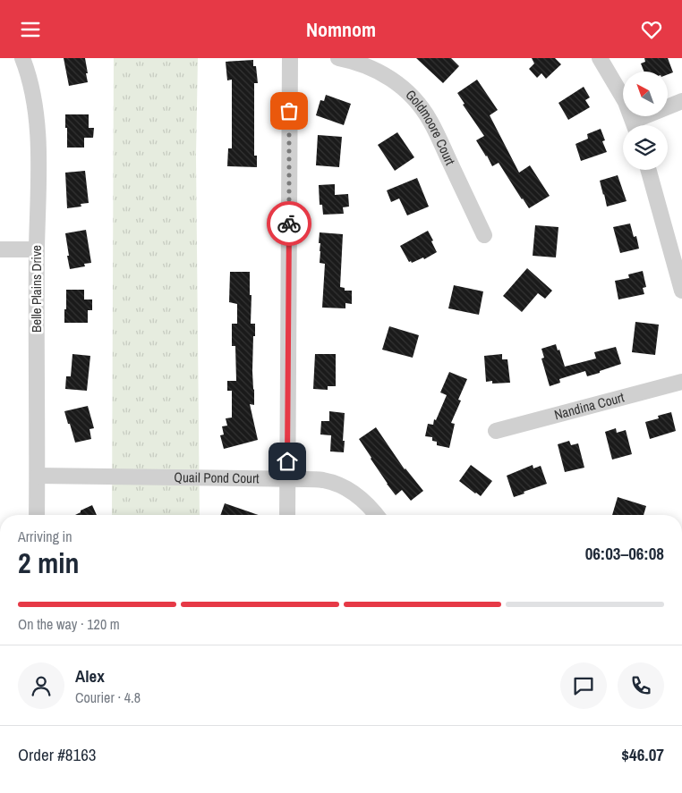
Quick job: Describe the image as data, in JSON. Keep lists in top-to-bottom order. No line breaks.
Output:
{"streets":{"street":["Goldmoore Court","Belle Plains Drive","Nandina Court","Quail Pond Court"]},"crossings":[["Belle Plains Drive","Quail Pond Court"]],"north":"top left","page":{"header":"Nomnom","heading":["2 min","Arriving in","06:03–06:08"],"panel":["Alex","Courier · 4.8","Order #8163","$46.07"],"bar":"On the way · 120 m"}}
